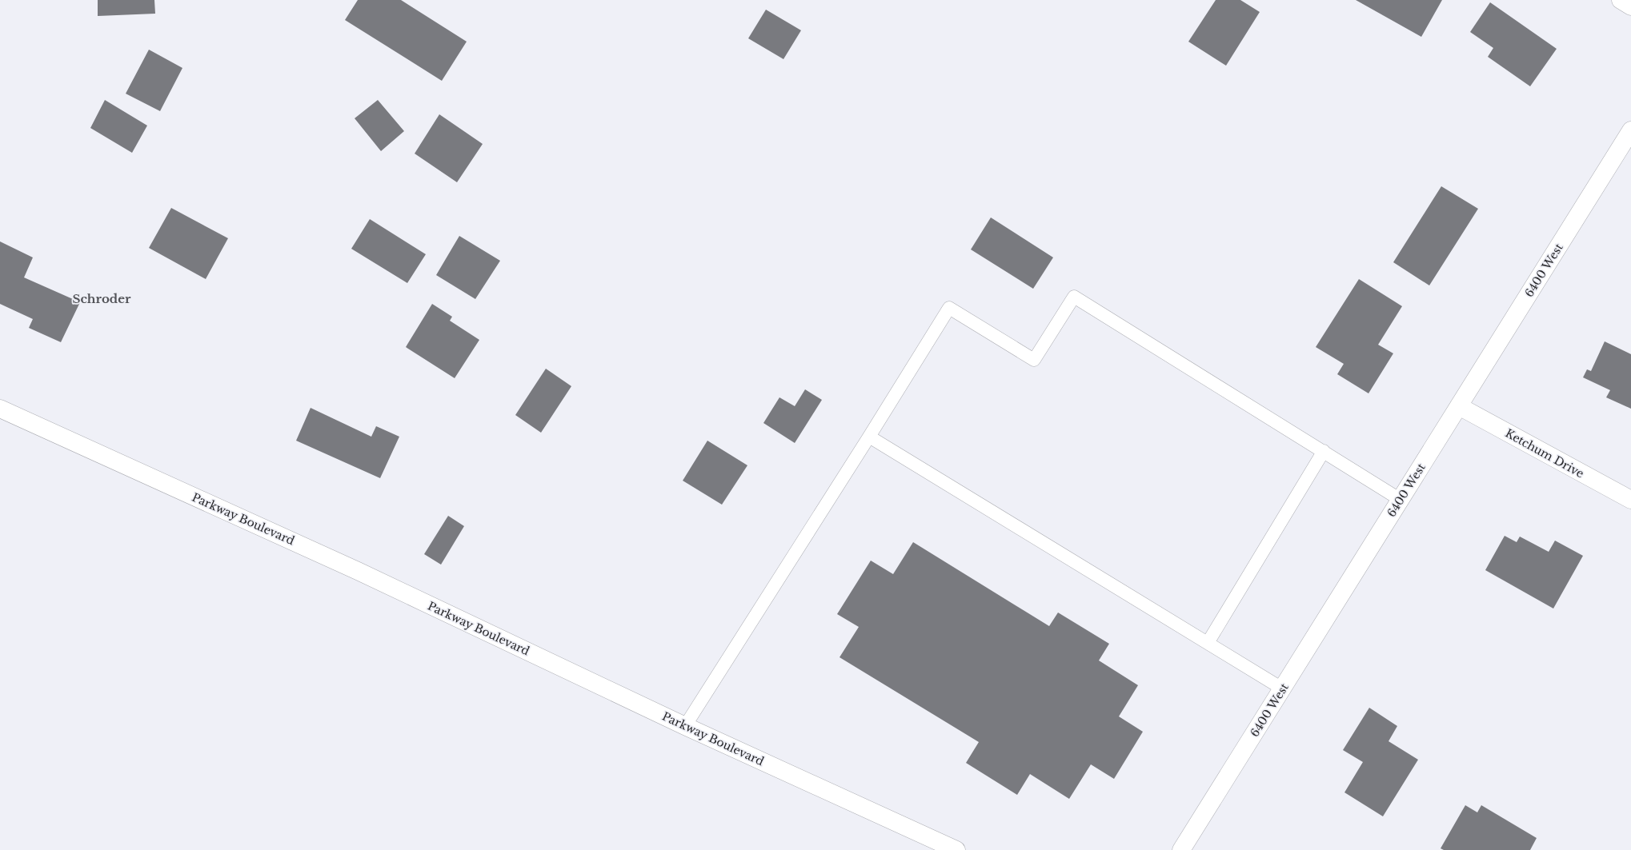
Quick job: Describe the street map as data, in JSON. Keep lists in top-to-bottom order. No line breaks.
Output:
{"streets":{"street":["6400 West","Ketchum Drive","Parkway Boulevard"]},"crossings":[["6400 West","Ketchum Drive"]],"districts":["Schroder"]}
